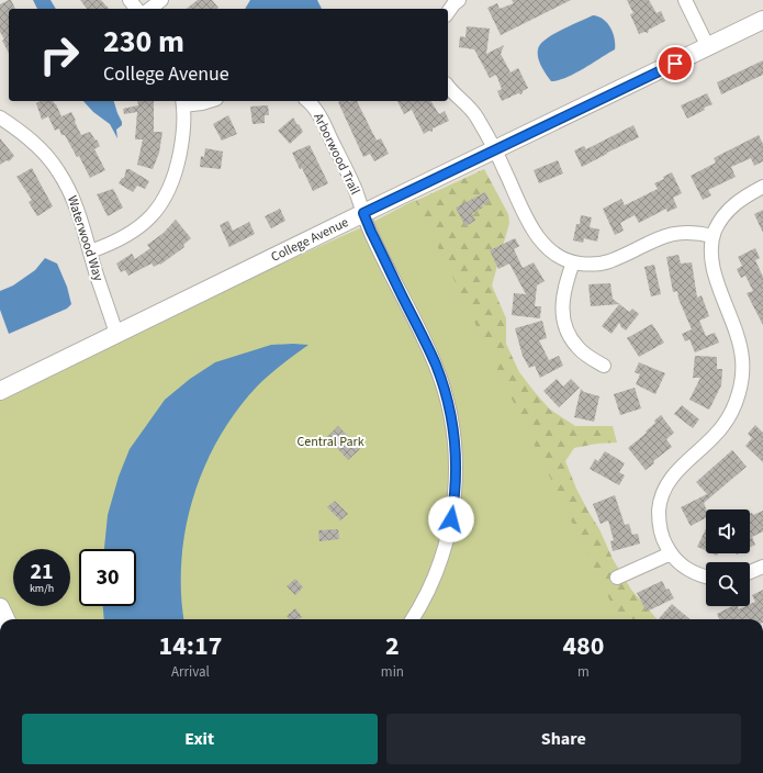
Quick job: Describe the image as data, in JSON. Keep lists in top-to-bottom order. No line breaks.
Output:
{"streets":{"main road":["College Avenue"],"street":["Arborwood Trail","Waterwood Way"]},"crossings":[["Arborwood Trail","College Avenue"],["Waterwood Way","College Avenue"]],"parks":["Central Park"],"page":{"turn":["230 m","College Avenue"],"speed":"21 km/h","limit":"30","eta":["14:17","Arrival","2","min","480","m"],"buttons":["Exit","Share"]}}
